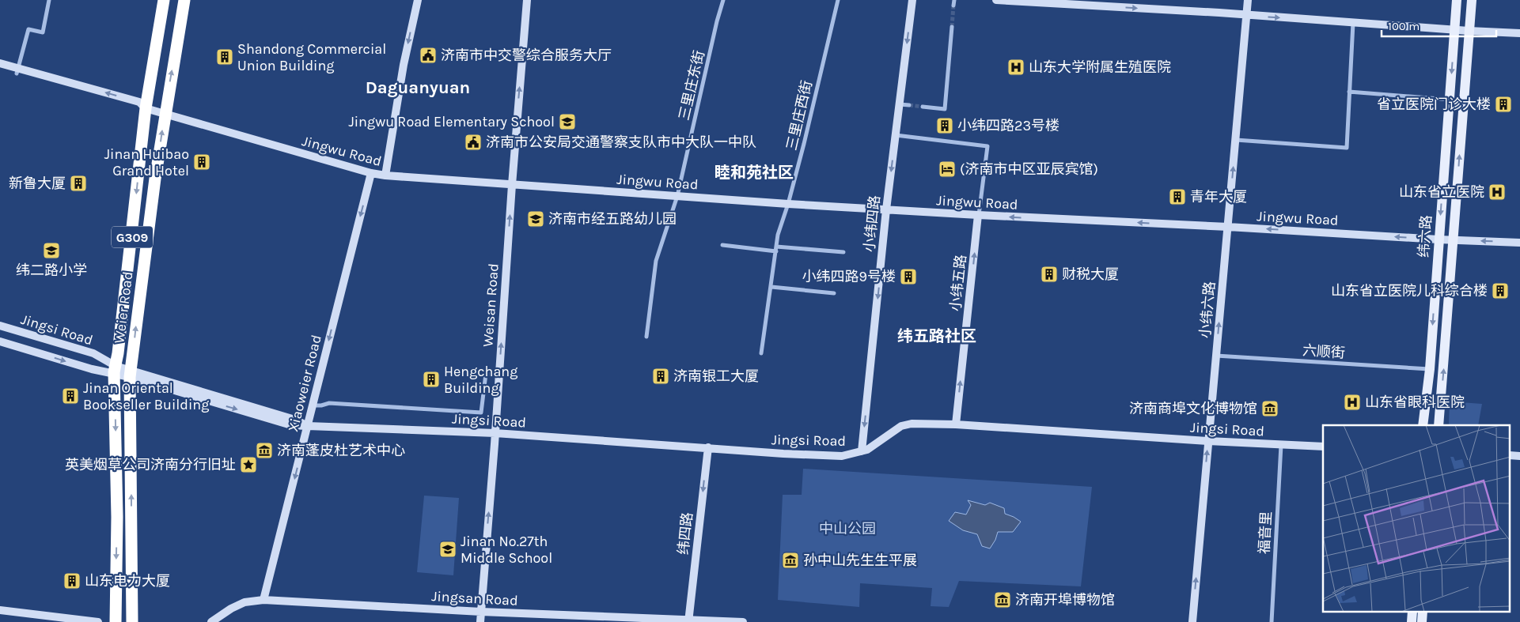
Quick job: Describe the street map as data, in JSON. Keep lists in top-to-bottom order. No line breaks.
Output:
{"streets":{"highway":["G309","Weier Road"],"main road":["纬六路"],"street":["三里庄东街","三里庄西街","Jingwu Road","小纬四路","小纬五路","Weisan Road","小纬六路","Jingsi Road","六顺街","Xiaoweier Road","福音里","纬四路","Jingsan Road"]},"crossings":[["三里庄东街","Jingwu Road"],["三里庄西街","Jingwu Road"],["Jingwu Road","小纬四路"],["Jingwu Road","纬六路"],["Jingwu Road","小纬五路"],["Jingwu Road","Weisan Road"],["Jingwu Road","Weier Road"],["Jingwu Road","小纬六路"],["Jingwu Road","Xiaoweier Road"],["小纬四路","Jingsi Road"],["纬六路","六顺街"],["小纬五路","Jingsi Road"],["Weisan Road","Jingsi Road"],["Weisan Road","Jingsan Road"],["Weier Road","Jingsi Road"],["小纬六路","Jingsi Road"],["小纬六路","六顺街"],["Jingsi Road","Xiaoweier Road"],["Jingsi Road","福音里"],["Jingsi Road","纬四路"],["Xiaoweier Road","Jingsan Road"],["纬四路","Jingsan Road"]],"one_way":["Jingwu Road","小纬四路","小纬五路","Weisan Road","小纬六路","Xiaoweier Road","纬四路"],"districts":["Daguanyuan","睦和苑社区","纬五路社区"],"parks":["中山公园"],"places":{"public building":["济南市中交警综合服务大厅","济南市公安局交通警察支队市中大队一中队"],"building":["Shandong Commercial Union Building","省立医院门诊大楼","小纬四路23号楼","Jinan Huibao Grand Hotel","新鲁大厦","青年大厦","财税大厦","小纬四路9号楼","山东省立医院儿科综合楼","济南银工大厦","Hengchang Building","Jinan Oriental Bookseller Building","山东电力大厦"],"hospital":["山东大学附属生殖医院","山东省立医院","山东省眼科医院"],"school or university":["Jingwu Road Elementary School","济南市经五路幼儿园","纬二路小学","Jinan No.27th Middle School"],"hotel":["(济南市中区亚辰宾馆)"],"museum":["济南商埠文化博物馆","济南蓬皮杜艺术中心","孙中山先生生平展","济南开埠博物馆"],"place":["英美烟草公司济南分行旧址"]},"scale_bar":"100 m"}
